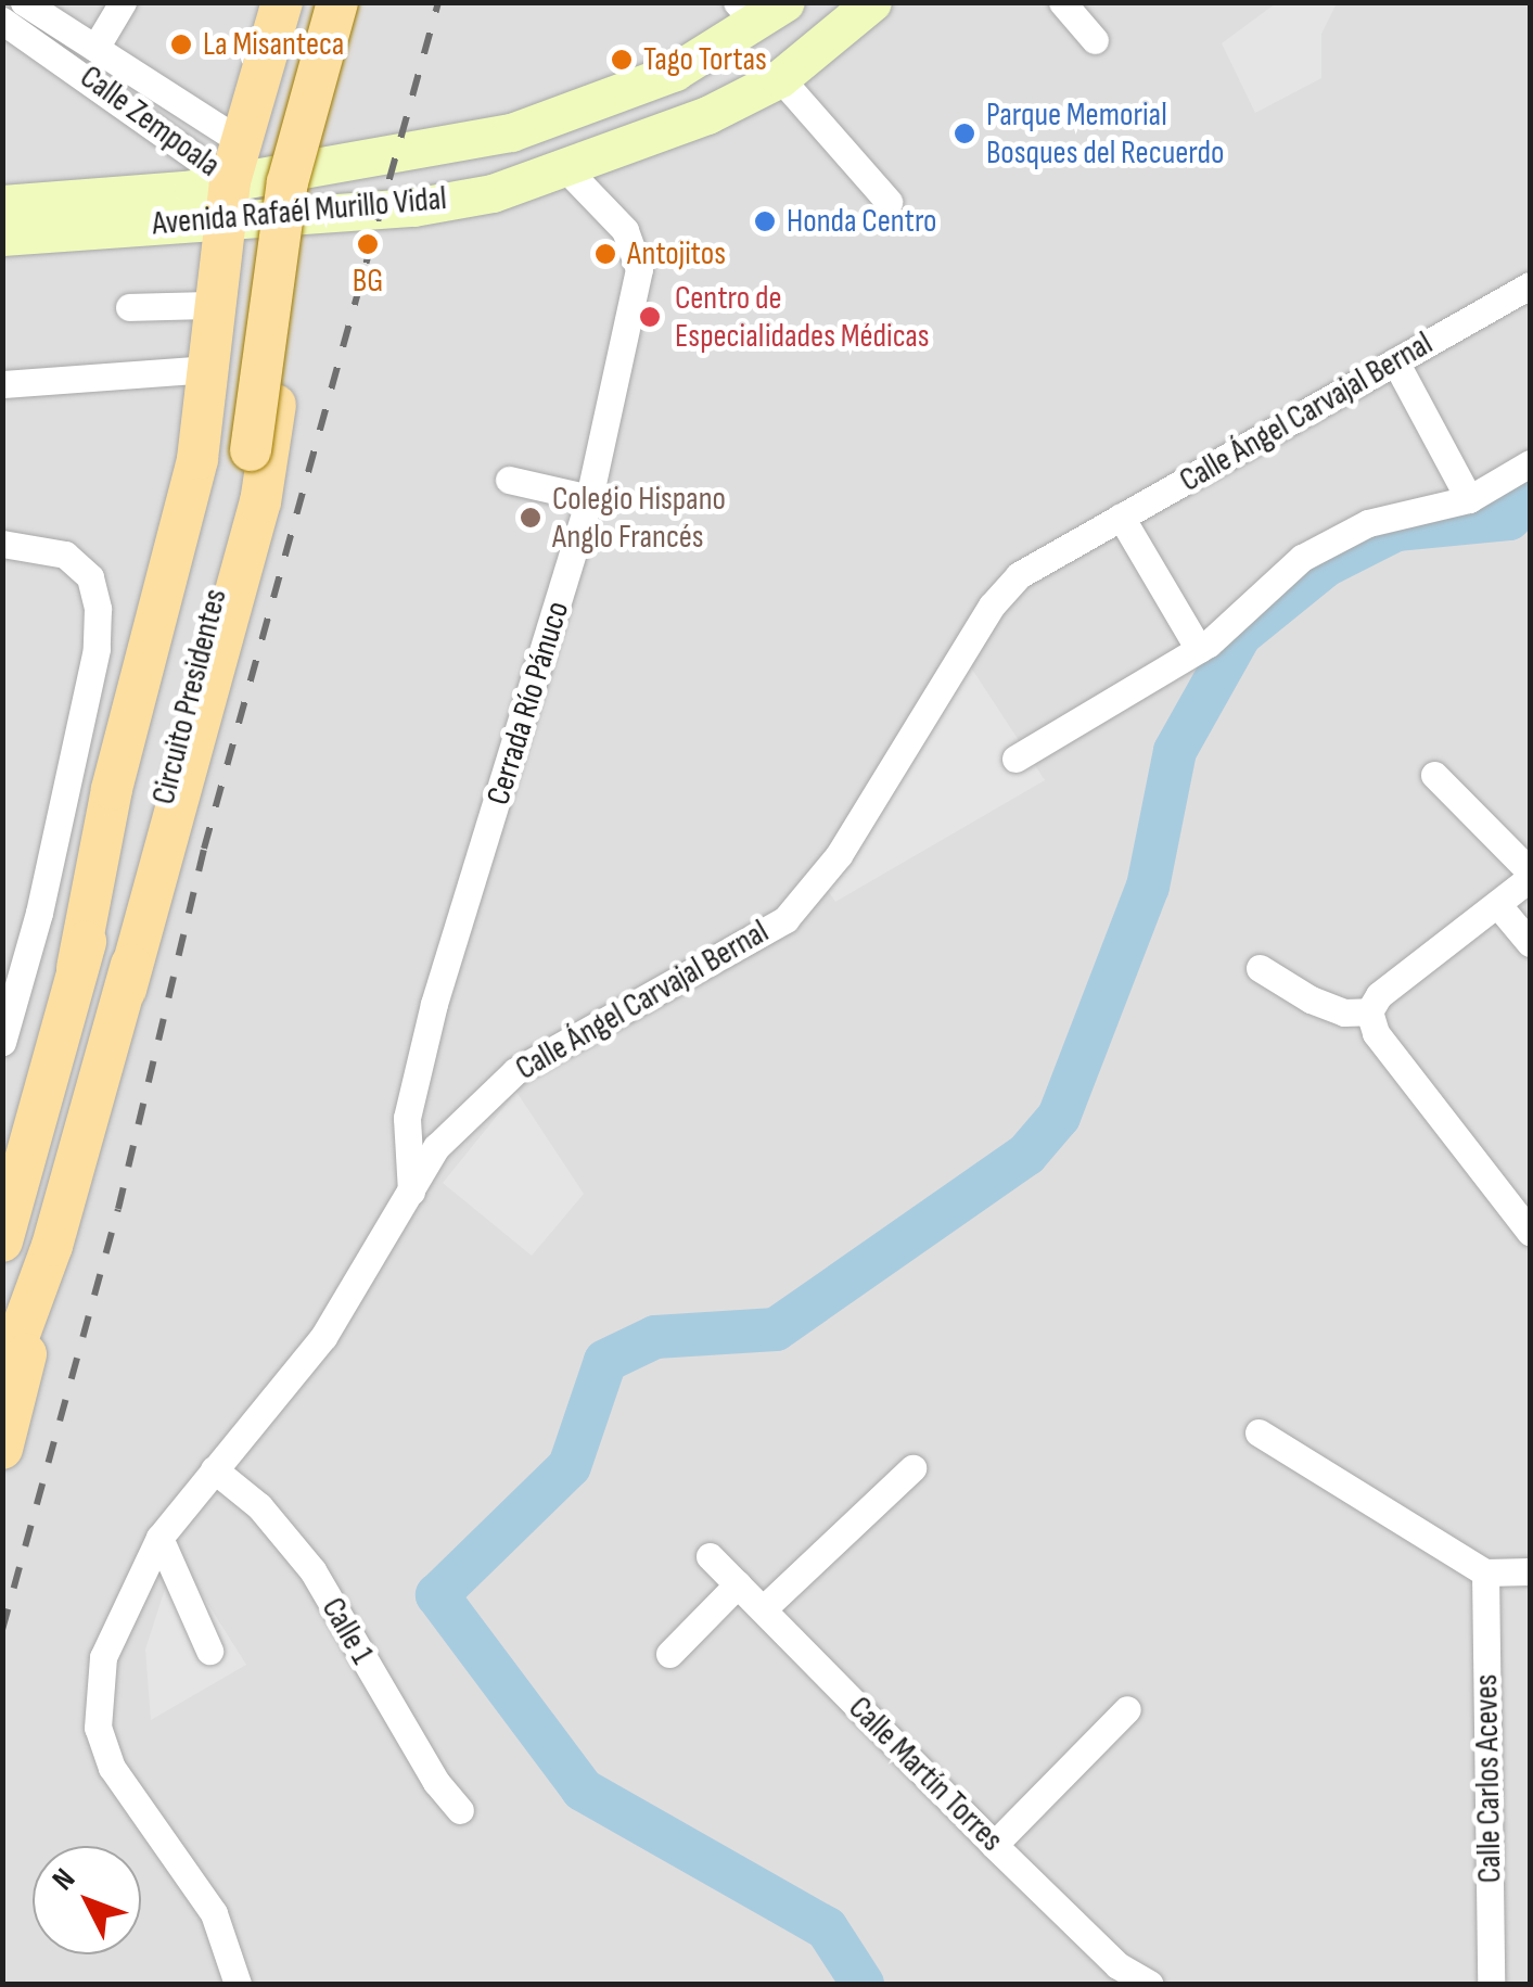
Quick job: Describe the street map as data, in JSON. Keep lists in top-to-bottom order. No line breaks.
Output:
{"streets":{"main road":["Calle Zempoala","Avenida Rafaél Murillo Vidal","Circuito Presidentes"],"street":["Calle Ángel Carvajal Bernal","Cerrada Río Pánuco","Calle 1","Calle Martín Torres","Calle Carlos Aceves"]},"crossings":[["Calle Zempoala","Avenida Rafaél Murillo Vidal"],["Avenida Rafaél Murillo Vidal","Cerrada Río Pánuco"],["Calle Ángel Carvajal Bernal","Cerrada Río Pánuco"],["Calle Ángel Carvajal Bernal","Calle 1"]],"places":["La Misanteca","Tago Tortas","Parque Memorial Bosques del Recuerdo","Honda Centro","BG","Antojitos","Centro de Especialidades Médicas","Colegio Hispano Anglo Francés"],"north":"top left"}
